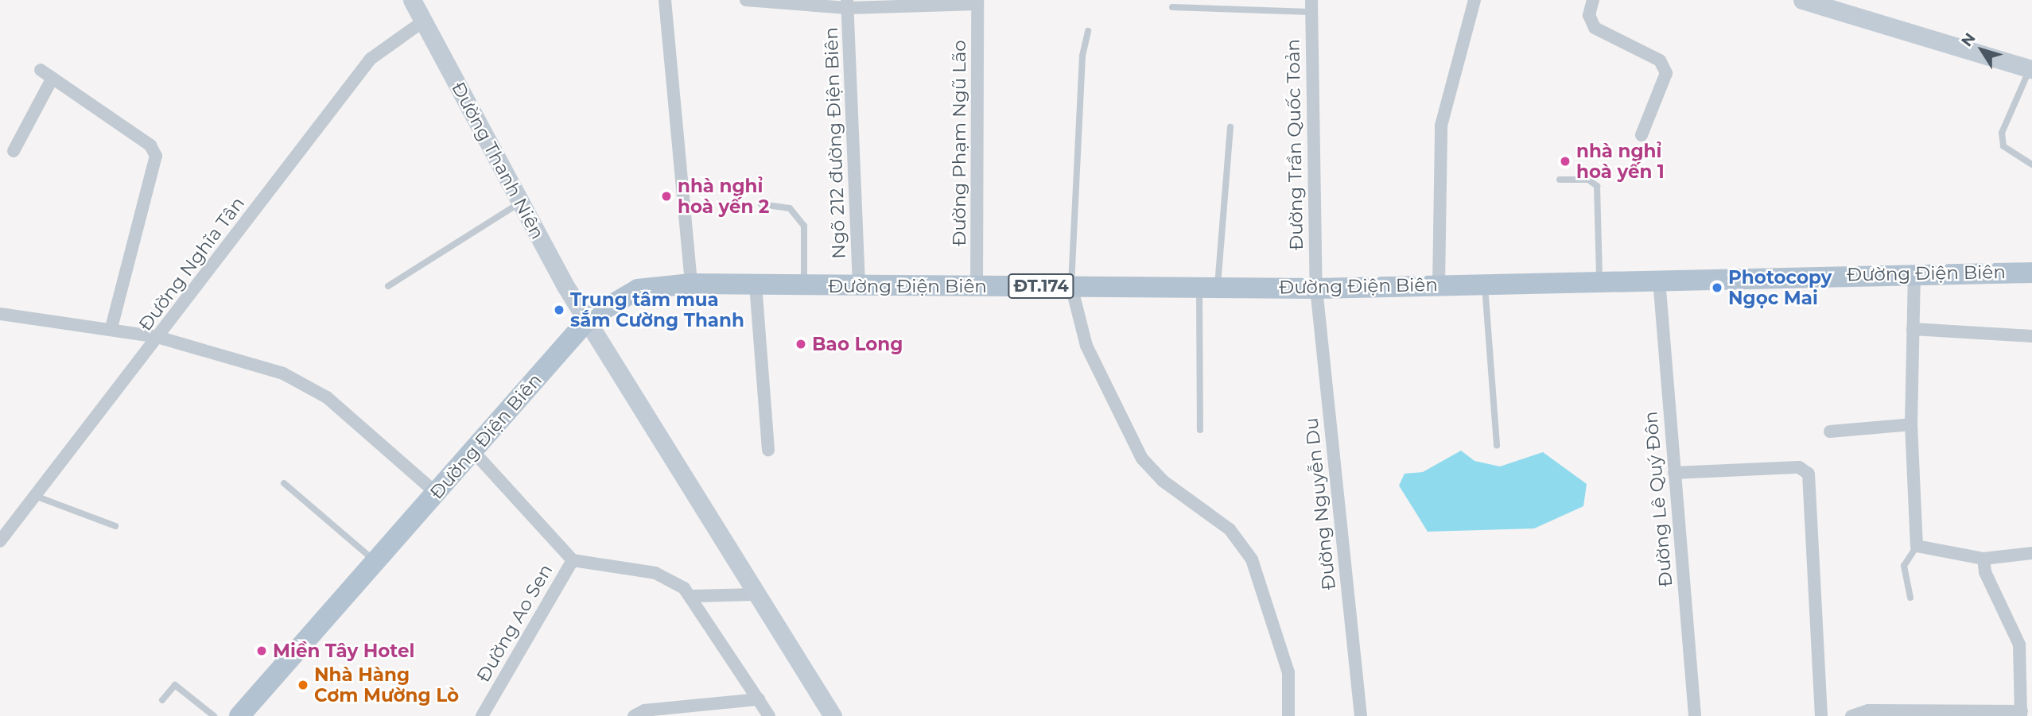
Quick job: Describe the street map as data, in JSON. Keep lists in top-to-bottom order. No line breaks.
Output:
{"streets":{"main road":["Đường Thanh Niên","Đường Điện Biên","ĐT.174"],"street":["Ngõ 212 đường Điện Biên","Đường Phạm Ngũ Lão","Đường Trần Quốc Toản","Đường Nghĩa Tân","Đường Lê Quý Đôn","Đường Nguyễn Du","Đường Ao Sen"]},"crossings":[["Ngõ 212 đường Điện Biên","Đường Điện Biên"],["Đường Phạm Ngũ Lão","Đường Điện Biên"],["Đường Trần Quốc Toản","Đường Điện Biên"],["Đường Trần Quốc Toản","Đường Nguyễn Du"],["Đường Thanh Niên","Đường Nghĩa Tân"],["Đường Thanh Niên","Đường Điện Biên"],["Đường Điện Biên","Đường Lê Quý Đôn"],["Đường Điện Biên","Đường Nguyễn Du"],["Đường Điện Biên","Đường Ao Sen"]],"places":["nhà nghỉ hoà yến 1","nhà nghỉ hoà yến 2","Photocopy Ngọc Mai","Trung tâm mua sắm Cường Thanh","Bao Long","Miền Tây Hotel","Nhà Hàng Cơm Mường Lò"],"north":"top left"}
